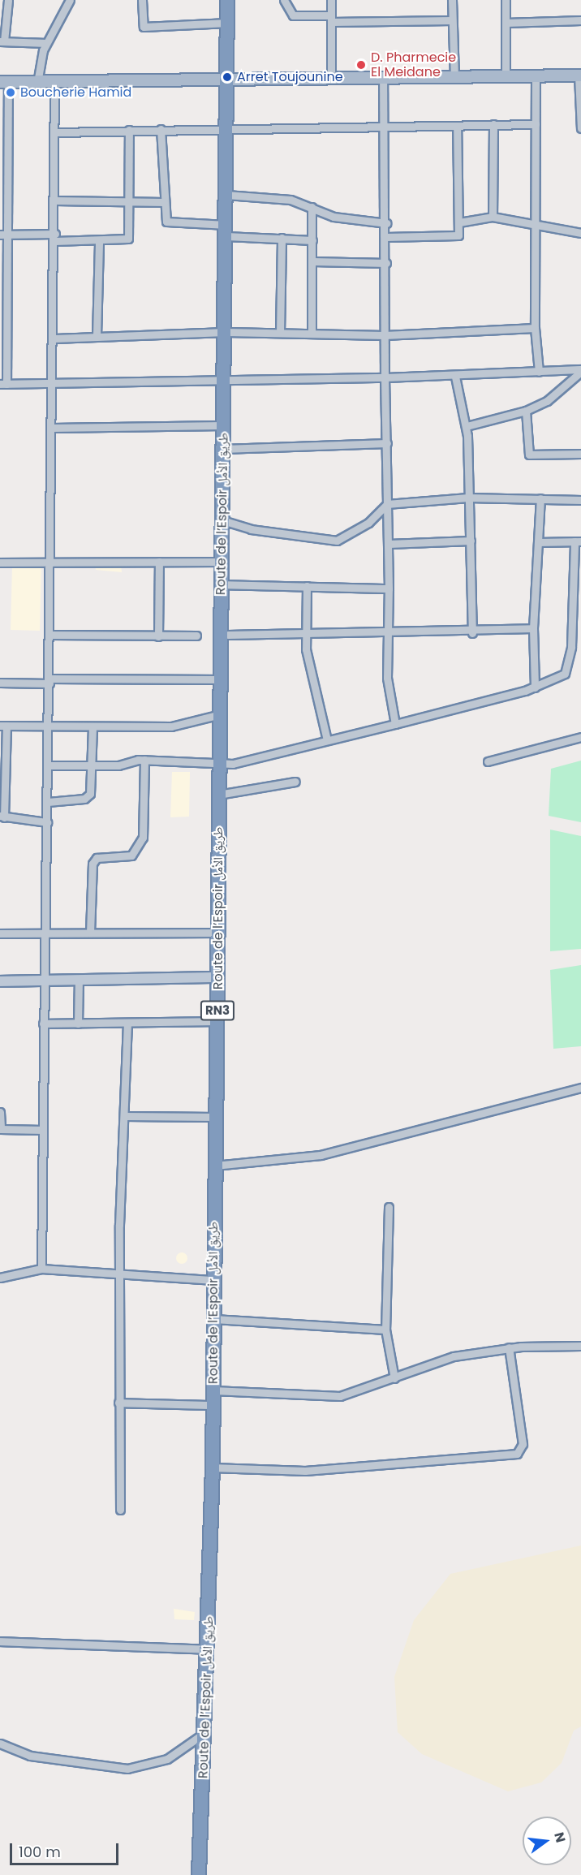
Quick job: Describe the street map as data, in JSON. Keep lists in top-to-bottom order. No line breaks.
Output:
{"streets":{"highway":["Route de l’Espoir طريق الأمل","RN3"]},"places":["D. Pharmecie El Meidane","Arret Toujounine","Boucherie Hamid"],"scale_bar":"100 m","north":"right"}
